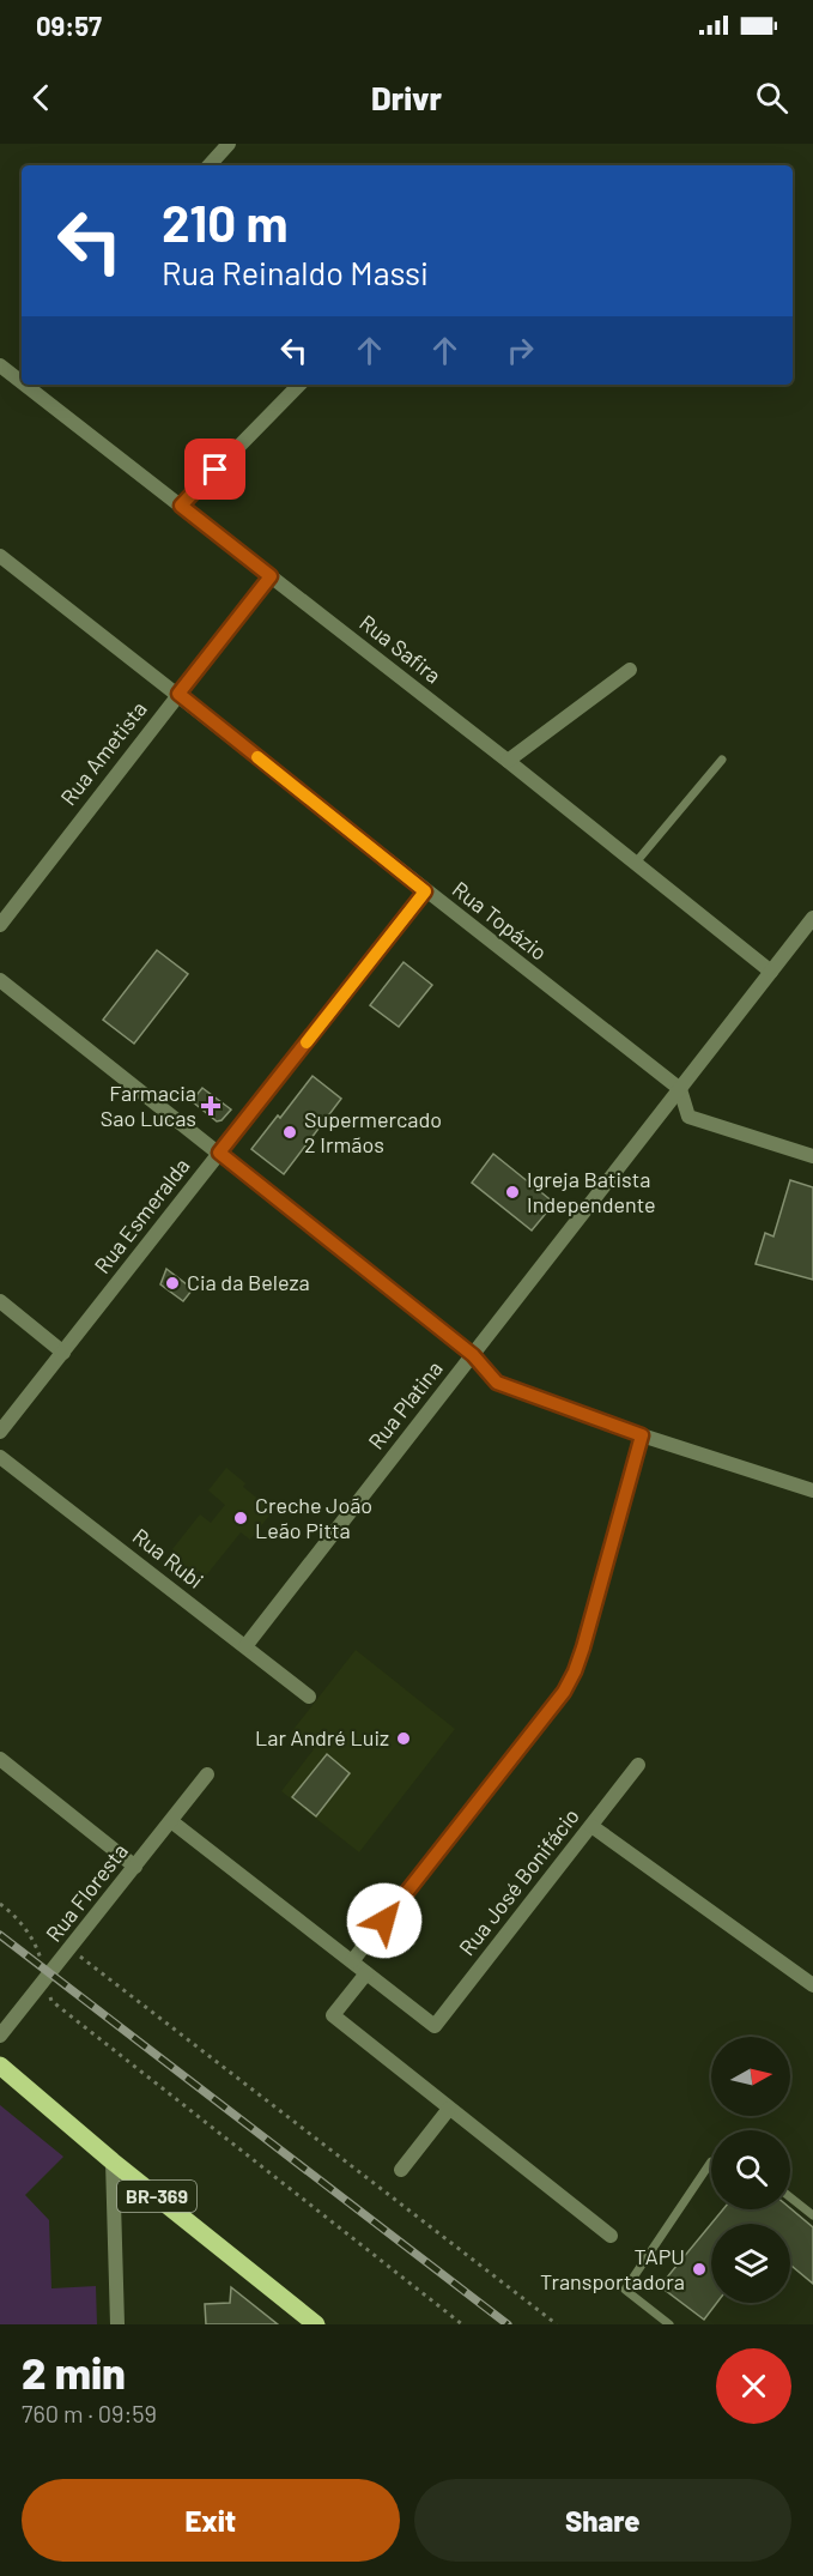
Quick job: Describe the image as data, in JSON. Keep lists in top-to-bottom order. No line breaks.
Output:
{"streets":{"main road":["BR-369"],"street":["Rua Safira","Rua Ametista","Rua Topázio","Rua Esmeralda","Rua Platina","Rua Rubi","Rua José Bonifácio","Rua Floresta"]},"crossings":[["Rua Safira","Rua Ametista"],["Rua Safira","Rua Platina"],["Rua Ametista","Rua Topázio"],["Rua Topázio","Rua Esmeralda"],["Rua Topázio","Rua Platina"],["Rua Platina","Rua Rubi"]],"places":{"health":["Farmacia Sao Lucas"],"other":["Supermercado 2 Irmãos","Igreja Batista Independente","Cia da Beleza","Creche João Leão Pitta","Lar André Luiz","TAPU Transportadora"]},"north":"right","page":{"status":"09:57","header":"Drivr","turn":["210 m","Rua Reinaldo Massi"],"heading":["2 min","760 m · 09:59"],"buttons":["Exit","Share"]}}
